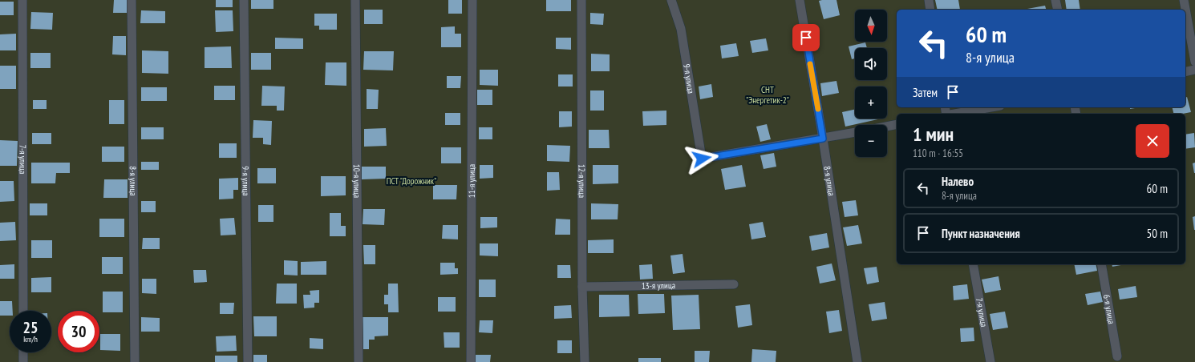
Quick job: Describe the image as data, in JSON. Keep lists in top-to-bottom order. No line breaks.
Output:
{"streets":{"street":["9-я улица","7-я улица","8-я улица","10-я улица","11-я улица","12-я улица","13-я улица","6-я улица"]},"crossings":[["9-я улица","8-я улица"],["12-я улица","13-я улица"]],"parks":["СHТ \"Энергетик-2\"","ПСТ \"Дорожник\""],"north":"bottom","page":{"map_buttons":["+","−"],"turn":["60 m","8-я улица"],"then":"Затем","heading":["1 мин","110 m · 16:55"],"list":[{"name":"Налево","note":"8-я улица","value":"60 m"},{"name":"Пункт назначения","value":"50 m"}],"speed":"25 km/h","limit":"30"}}
